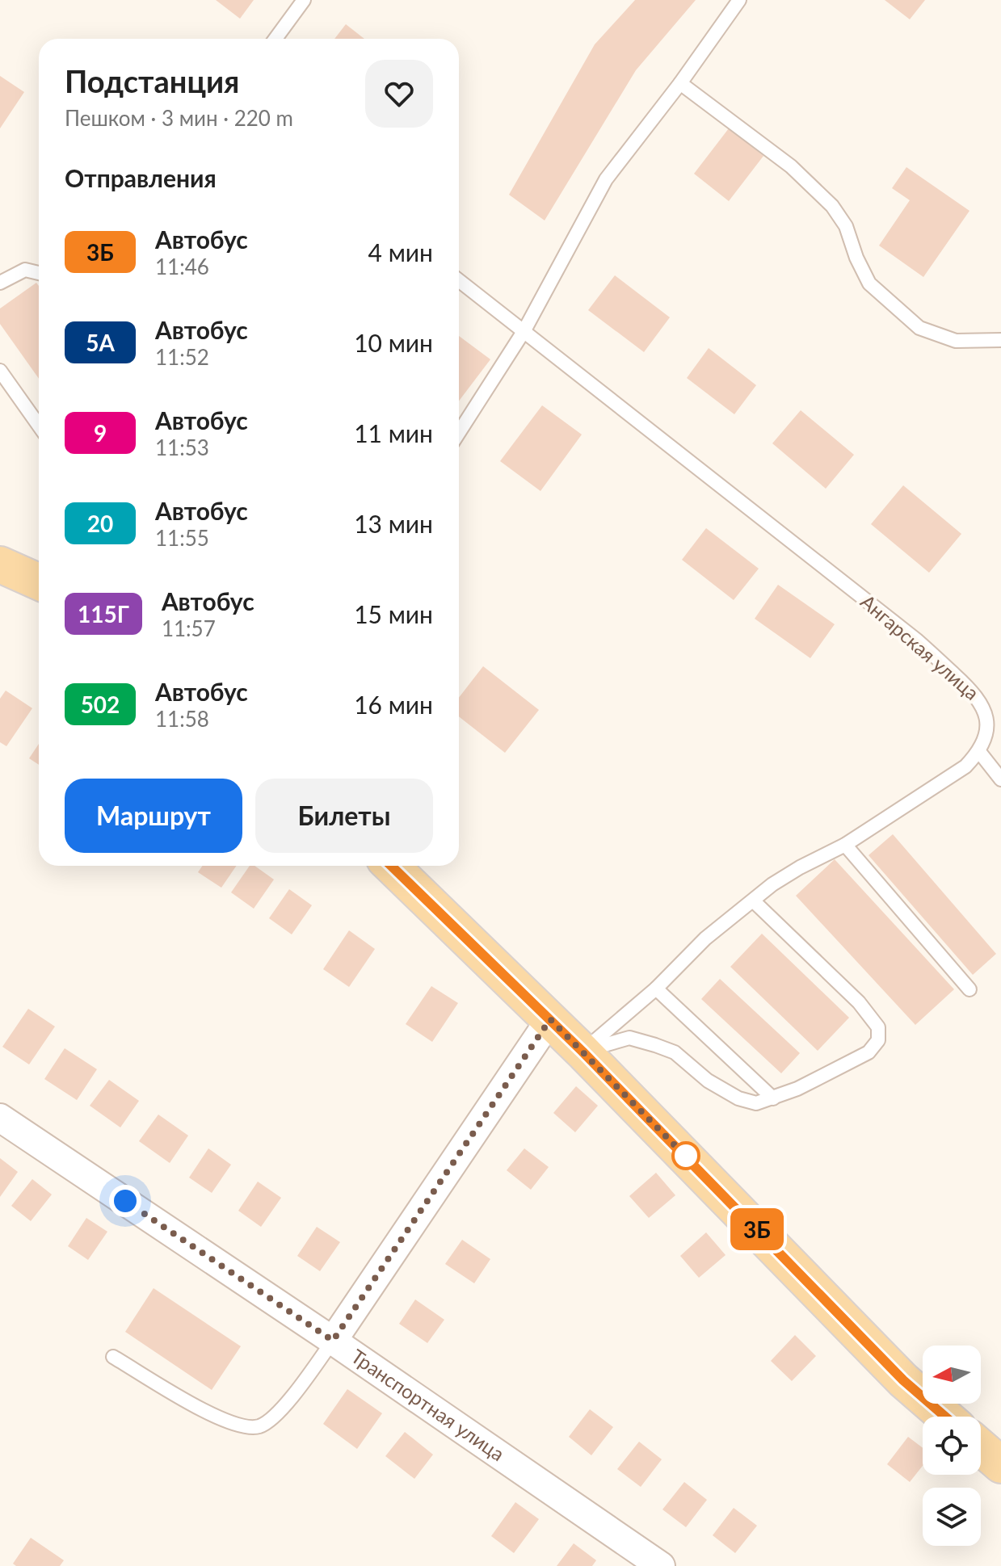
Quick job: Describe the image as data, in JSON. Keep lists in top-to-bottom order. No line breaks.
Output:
{"streets":{"street":["Транспортная улица"],"lane":["Ангарская улица"]},"lines":["bus line 3Б"],"north":"left","page":{"on_map":"3Б","heading":[["Подстанция","Пешком · 3 мин · 220 m"],"Отправления"],"list":[{"mark":"3Б","name":"Автобус","note":"11:46","value":"4 мин"},{"mark":"5А","name":"Автобус","note":"11:52","value":"10 мин"},{"mark":"9","name":"Автобус","note":"11:53","value":"11 мин"},{"mark":"20","name":"Автобус","note":"11:55","value":"13 мин"},{"mark":"115Г","name":"Автобус","note":"11:57","value":"15 мин"},{"mark":"502","name":"Автобус","note":"11:58","value":"16 мин"}],"buttons":["Маршрут","Билеты"]}}
